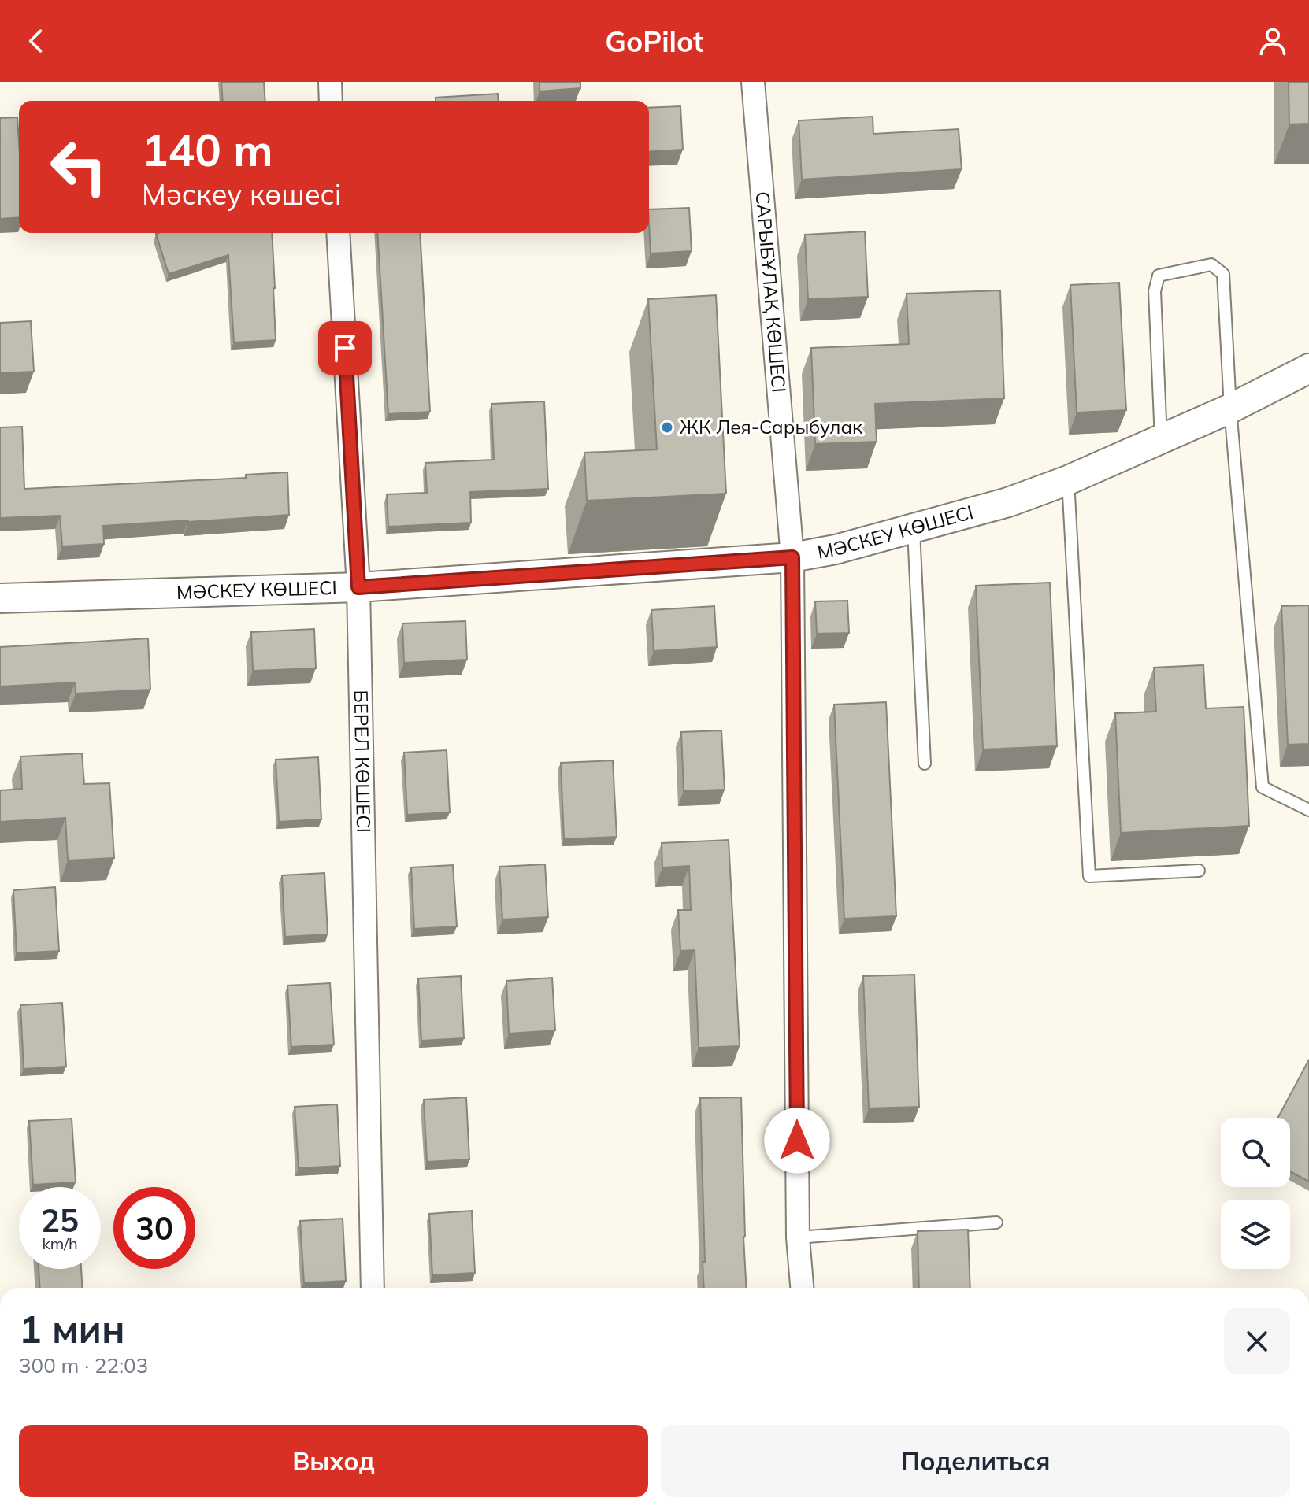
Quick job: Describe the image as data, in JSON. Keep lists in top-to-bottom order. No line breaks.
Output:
{"streets":{"street":["САРЫБҰЛАҚ КӨШЕСІ","МӘСКЕУ КӨШЕСІ","БЕРЕЛ КӨШЕСІ"]},"crossings":[["САРЫБҰЛАҚ КӨШЕСІ","МӘСКЕУ КӨШЕСІ"],["МӘСКЕУ КӨШЕСІ","БЕРЕЛ КӨШЕСІ"]],"places":["ЖК Лея-Сарыбулак"],"page":{"header":"GoPilot","turn":["140 m","Мәскеу көшесі"],"speed":"25 km/h","limit":"30","heading":["1 мин","300 m · 22:03"],"buttons":["Выход","Поделиться"]}}
